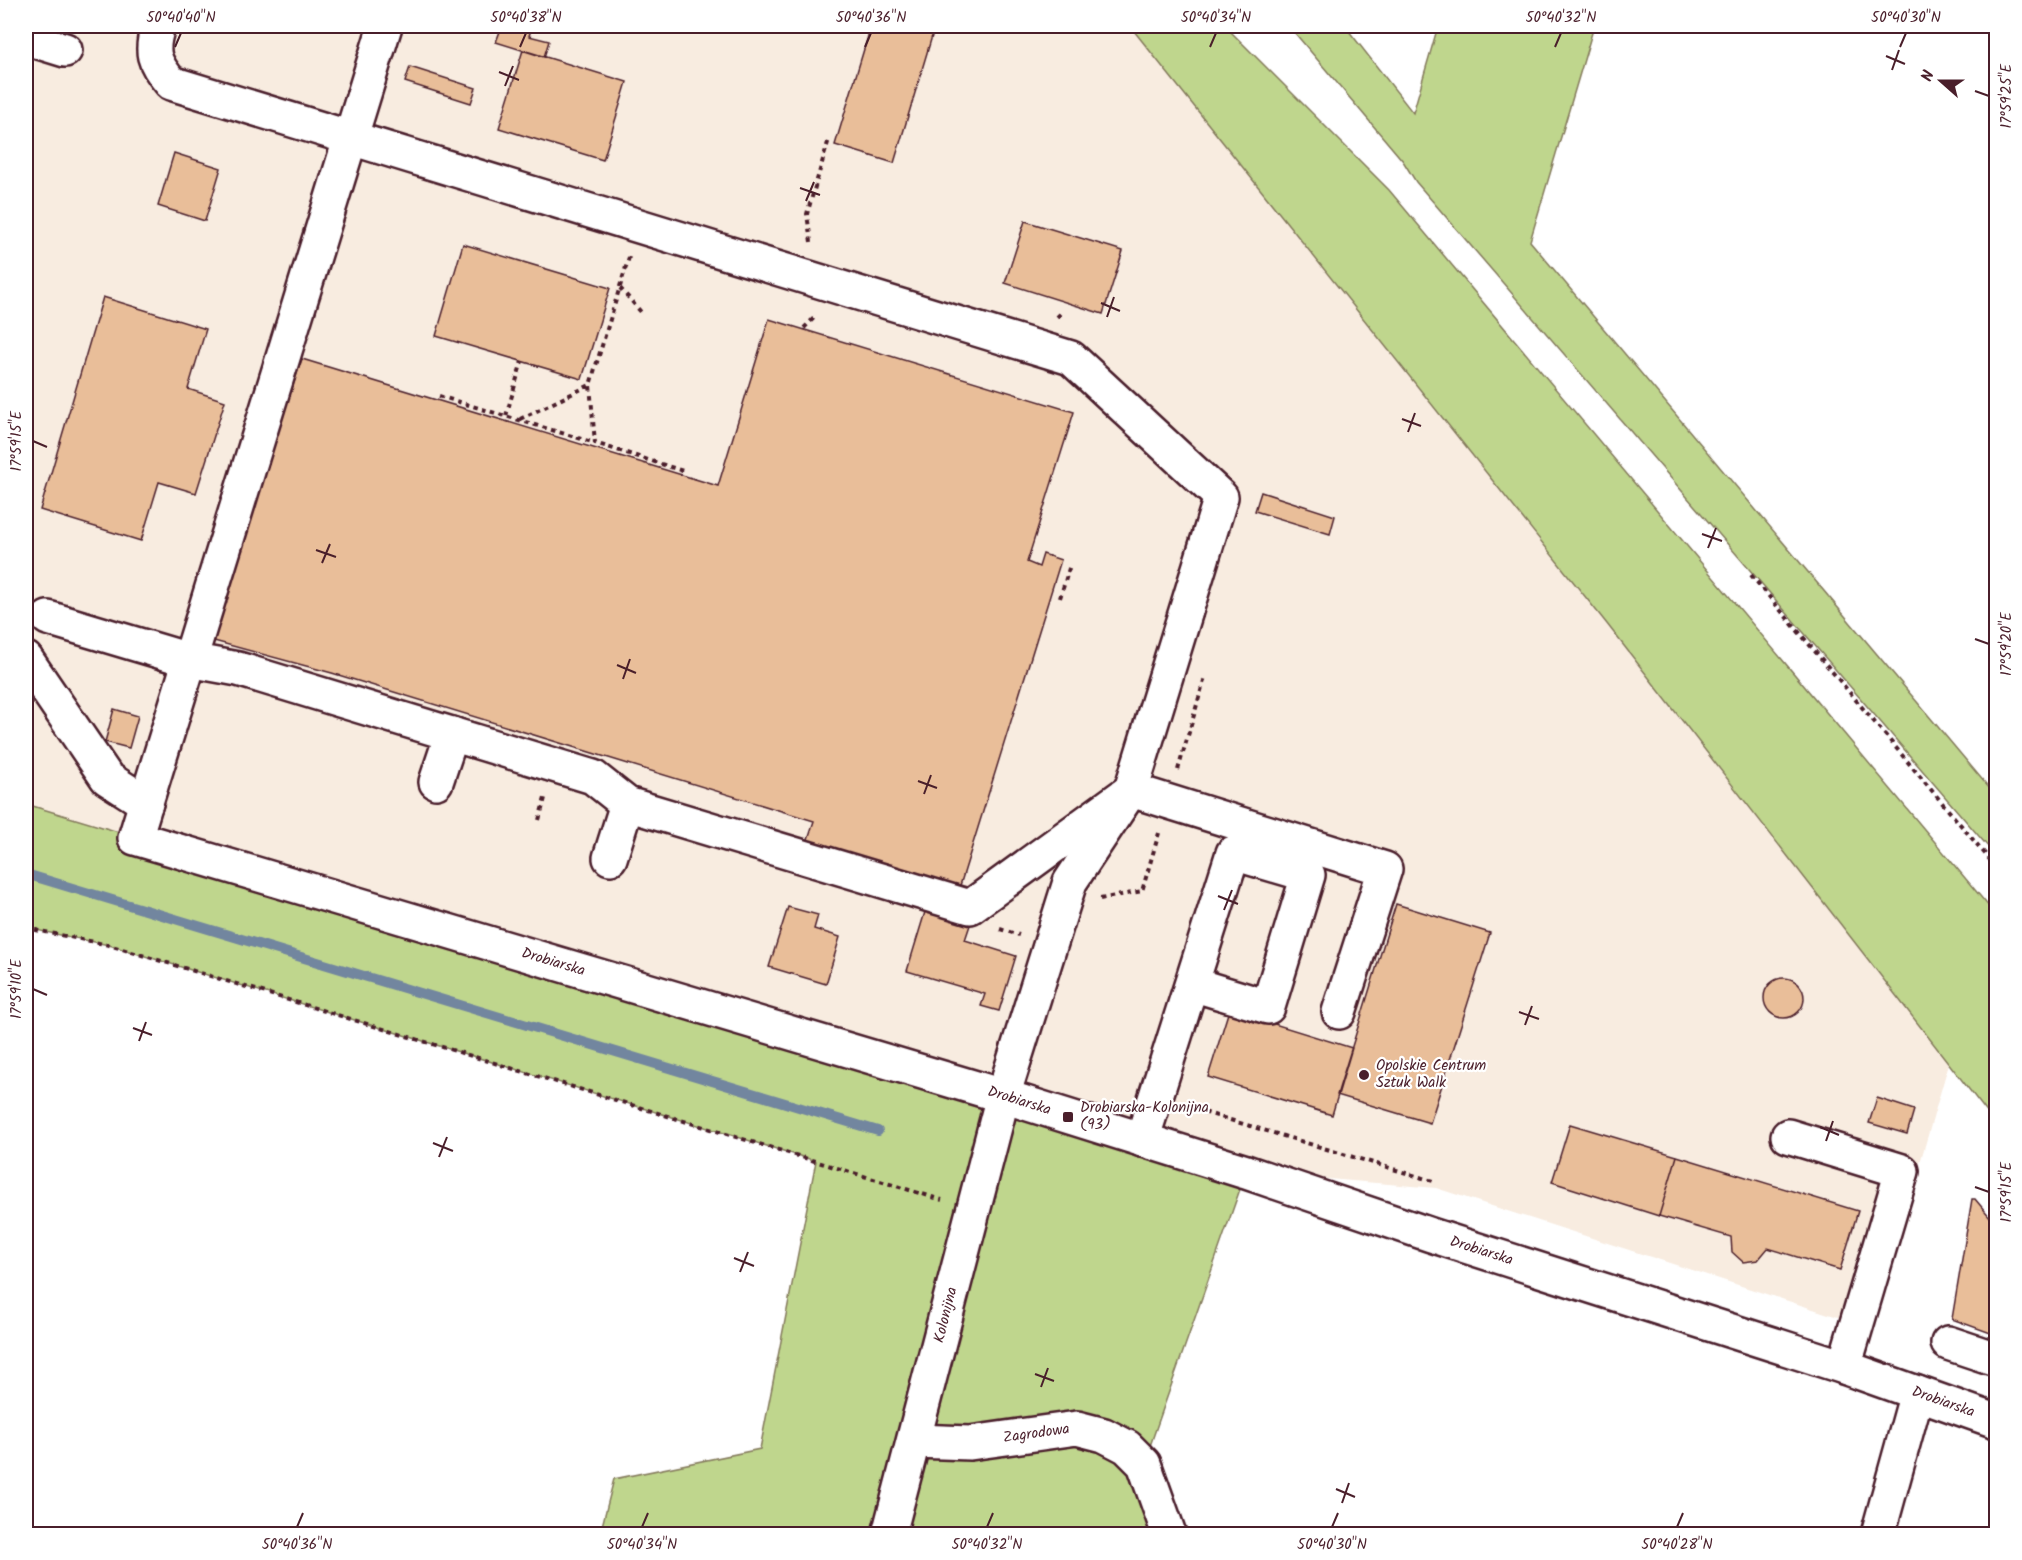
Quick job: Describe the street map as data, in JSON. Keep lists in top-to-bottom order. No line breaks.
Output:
{"streets":{"street":["Drobiarska","Kolonijna","Zagrodowa"]},"crossings":[["Drobiarska","Kolonijna"],["Kolonijna","Zagrodowa"]],"places":{"other":["Opolskie Centrum Sztuk Walk"],"transit":["Drobiarska-Kolonijna (93)"]},"north":"left","coordinates":["50°40'40\"N","50°40'38\"N","50°40'36\"N","50°40'34\"N","50°40'32\"N","50°40'30\"N","17°59'25\"E","17°59'15\"E","17°59'20\"E","17°59'10\"E","50°40'28\"N"]}
